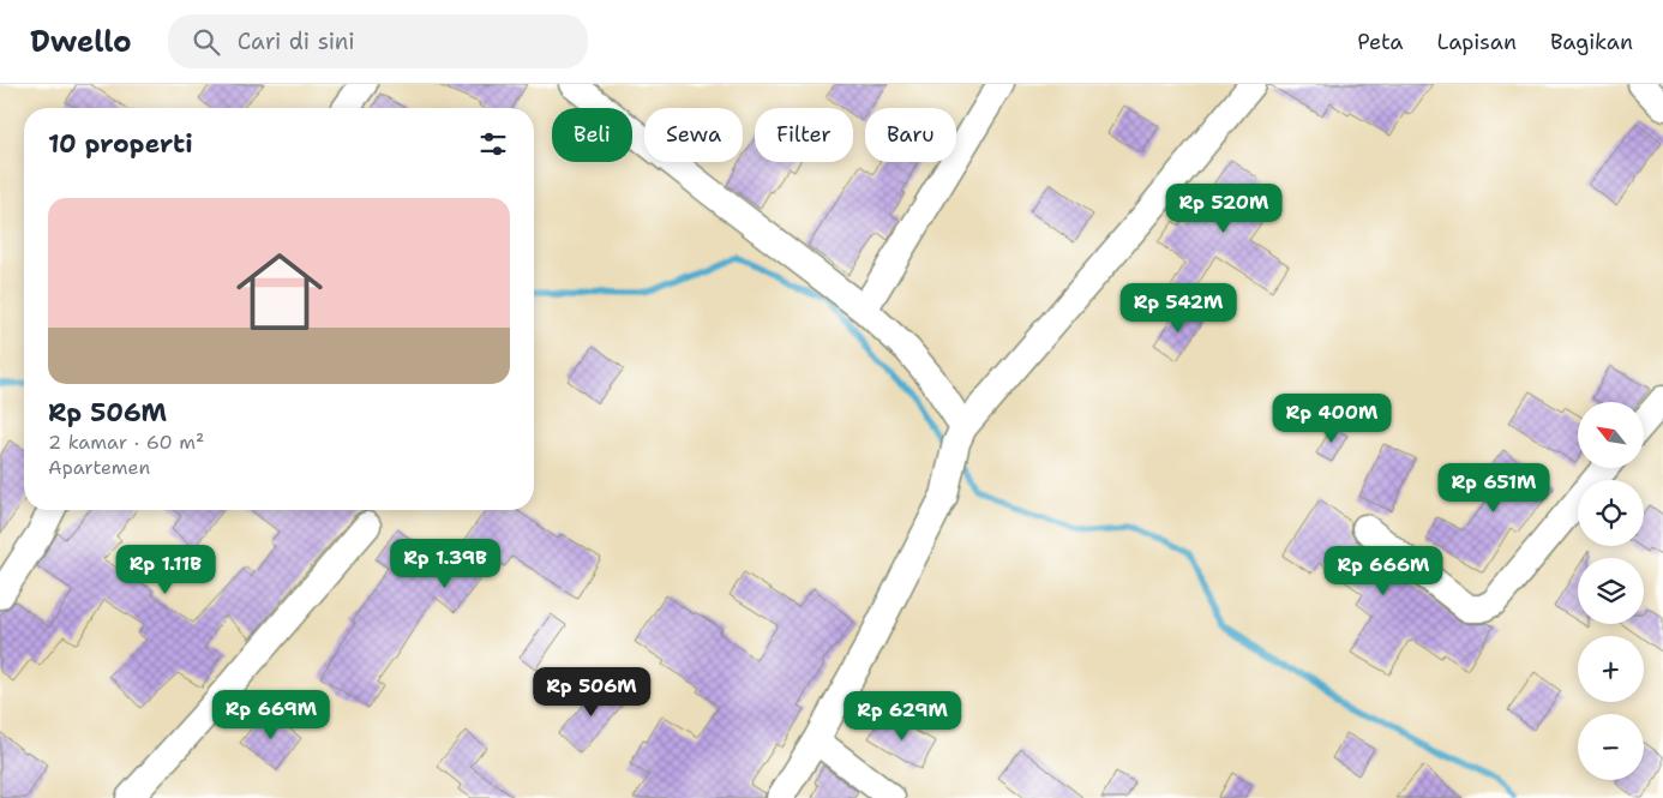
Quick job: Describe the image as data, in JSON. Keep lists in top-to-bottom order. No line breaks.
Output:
{"north":"top left","page":{"header":"Dwello","search":"Cari di sini","nav":["Peta","Lapisan","Bagikan"],"chip":["Beli","Sewa","Filter","Baru"],"heading":"10 properti","list":[{"name":"Rp 506M","note":"2 kamar · 60 m² · Apartemen"}],"price":["Rp 520M","Rp 542M","Rp 400M","Rp 651M","Rp 1.39B","Rp 1.11B","Rp 666M","Rp 506M","Rp 669M","Rp 629M"],"map_buttons":["+","−"]}}
